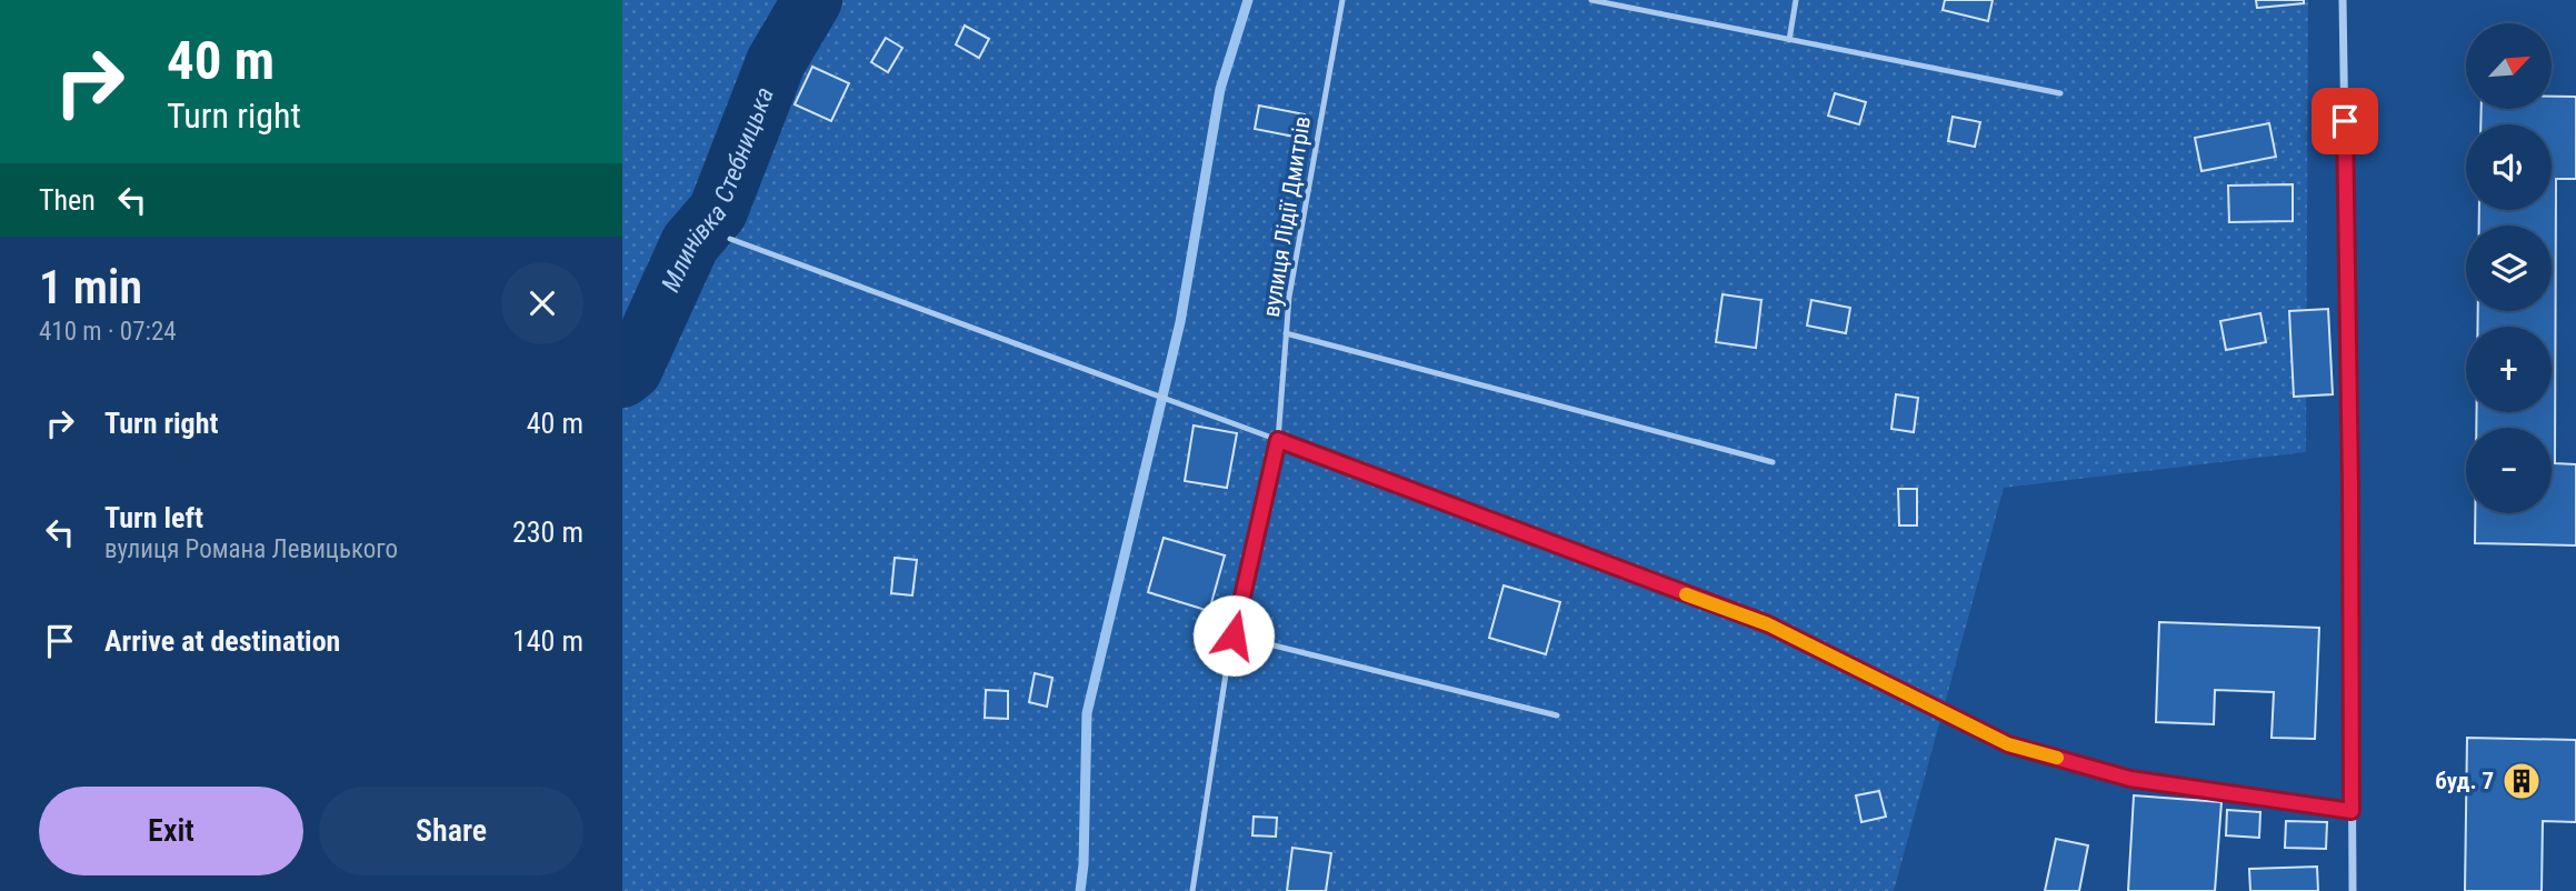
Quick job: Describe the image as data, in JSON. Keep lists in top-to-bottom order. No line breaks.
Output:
{"streets":{"lane":["вулиця Лідії Дмитрів"]},"water":["Млинівка Стебницька"],"places":{"building":["буд. 7"]},"north":"top right","page":{"turn":["40 m","Turn right"],"map_buttons":["+","−"],"then":"Then","heading":["1 min","410 m · 07:24"],"list":[{"name":"Turn right","value":"40 m"},{"name":"Turn left","note":"вулиця Романа Левицького","value":"230 m"},{"name":"Arrive at destination","value":"140 m"}],"buttons":["Exit","Share"]}}
